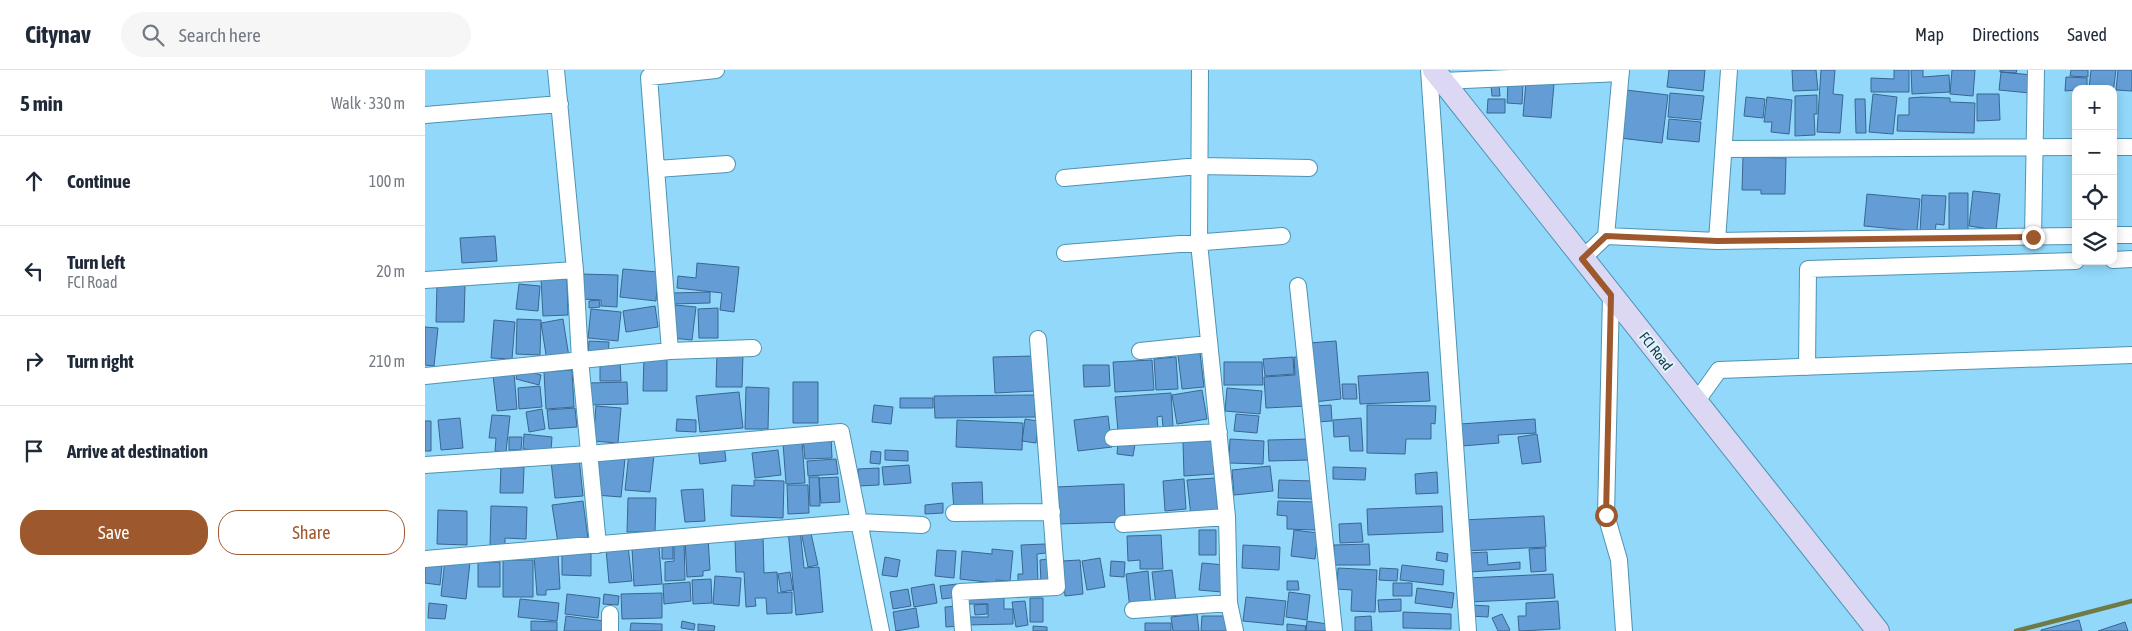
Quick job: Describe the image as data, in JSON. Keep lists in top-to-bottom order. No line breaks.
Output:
{"streets":{"street":["FCI Road"]},"page":{"header":"Citynav","search":"Search here","nav":["Map","Directions","Saved"],"heading":["5 min","Walk · 330 m"],"map_buttons":["+","−"],"list":[["Continue","100 m"],["Turn left","FCI Road","20 m"],["Turn right","210 m"],"Arrive at destination"],"buttons":["Save","Share"]}}
